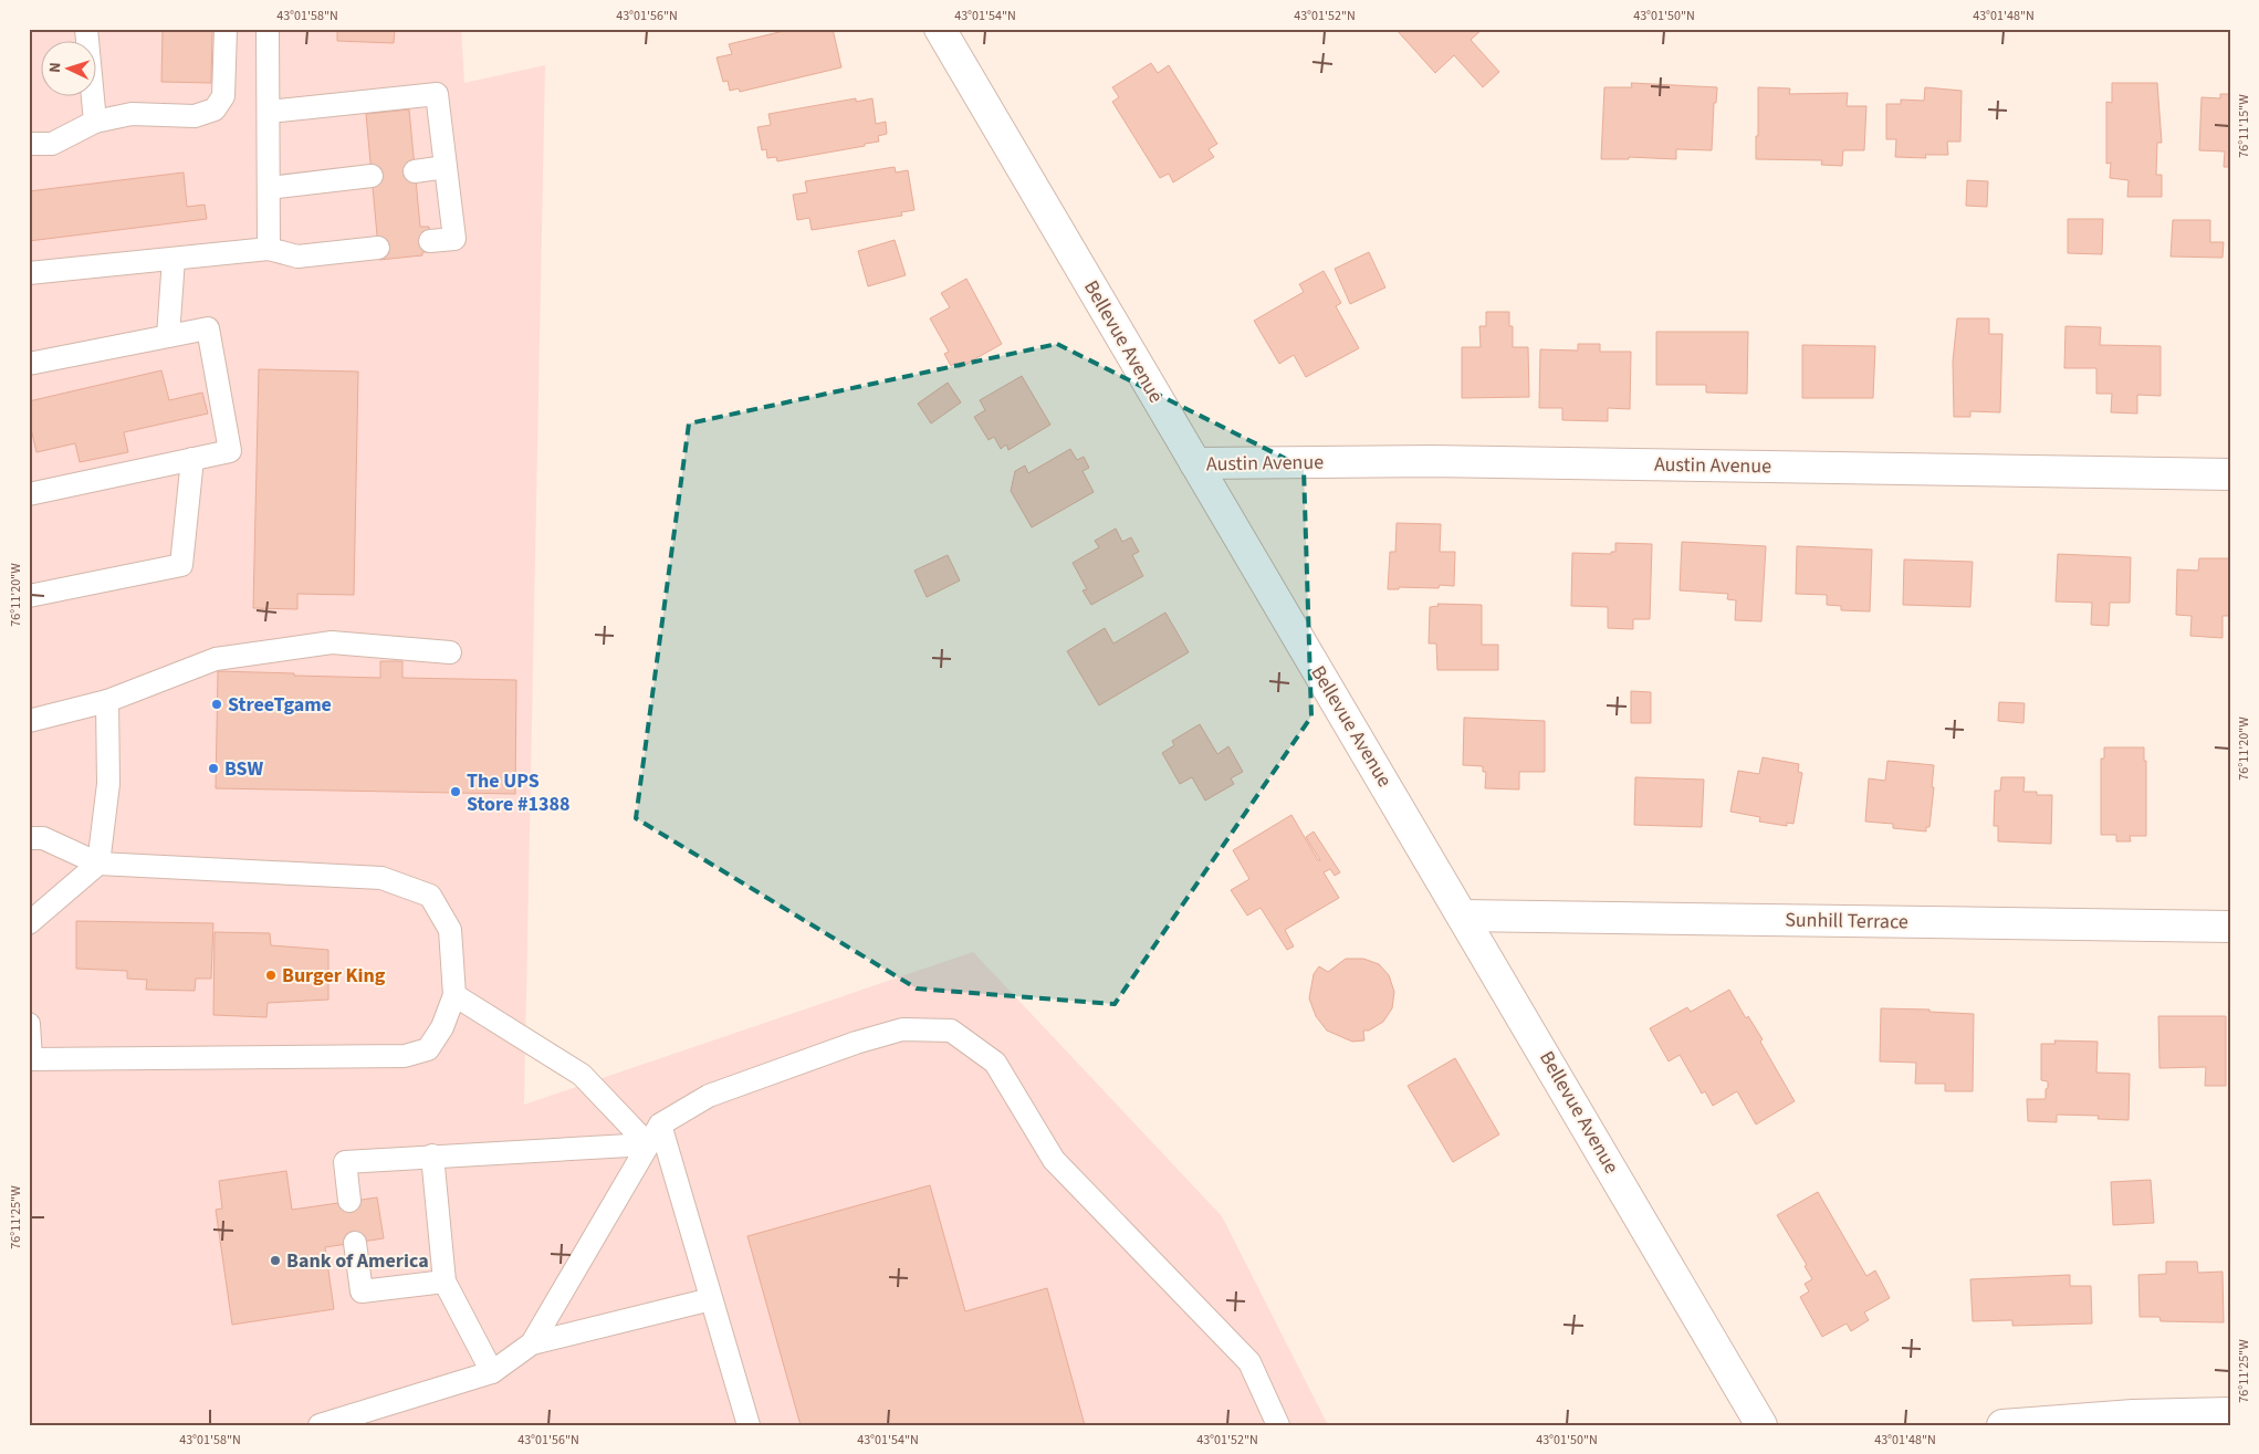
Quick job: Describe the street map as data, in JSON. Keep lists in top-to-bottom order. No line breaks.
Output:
{"streets":{"street":["Bellevue Avenue","Austin Avenue","Sunhill Terrace"]},"crossings":[["Bellevue Avenue","Austin Avenue"],["Bellevue Avenue","Sunhill Terrace"]],"places":["StreeTgame","BSW","The UPS Store #1388","Burger King","Bank of America"],"north":"left","coordinates":["43°01'58\"N","43°01'56\"N","43°01'54\"N","43°01'52\"N","43°01'50\"N","43°01'48\"N","76°11'15\"W","76°11'20\"W","76°11'25\"W"]}
